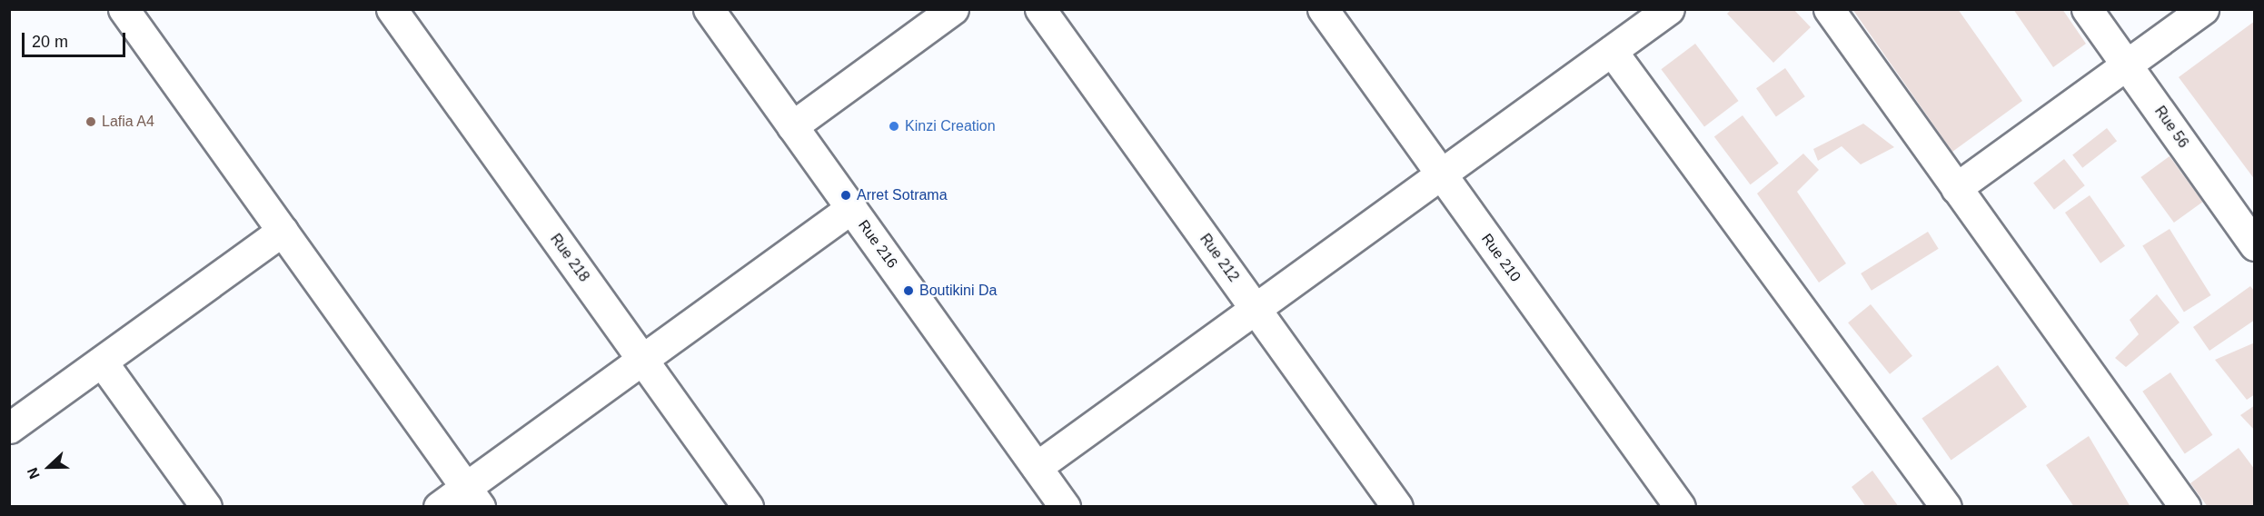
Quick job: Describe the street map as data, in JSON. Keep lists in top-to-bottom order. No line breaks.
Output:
{"streets":{"street":["Rue 56","Rue 216","Rue 218","Rue 212","Rue 210"]},"places":["Lafia A4","Kinzi Creation","Arret Sotrama","Boutikini Da"],"scale_bar":"20 m","north":"left"}
